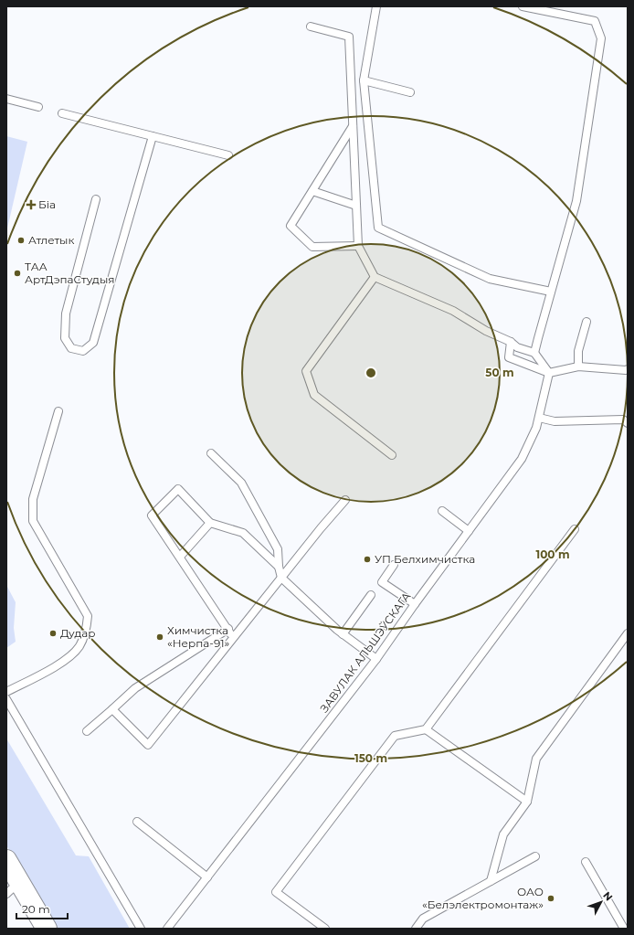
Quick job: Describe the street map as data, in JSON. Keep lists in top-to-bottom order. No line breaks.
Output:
{"streets":{"lane":["ЗАВУЛАК АЛЬШЭЎСКАГА"]},"places":{"health":["Біа"],"other":["Атлетык","ТАА АртДэпаСтудыя","УП Белхимчистка","Дудар","Химчистка «Нерпа-91»","ОАО «Белэлектромонтаж»"]},"scale_bar":"20 m","north":"top right","rings":["50 m","100 m","150 m"]}
